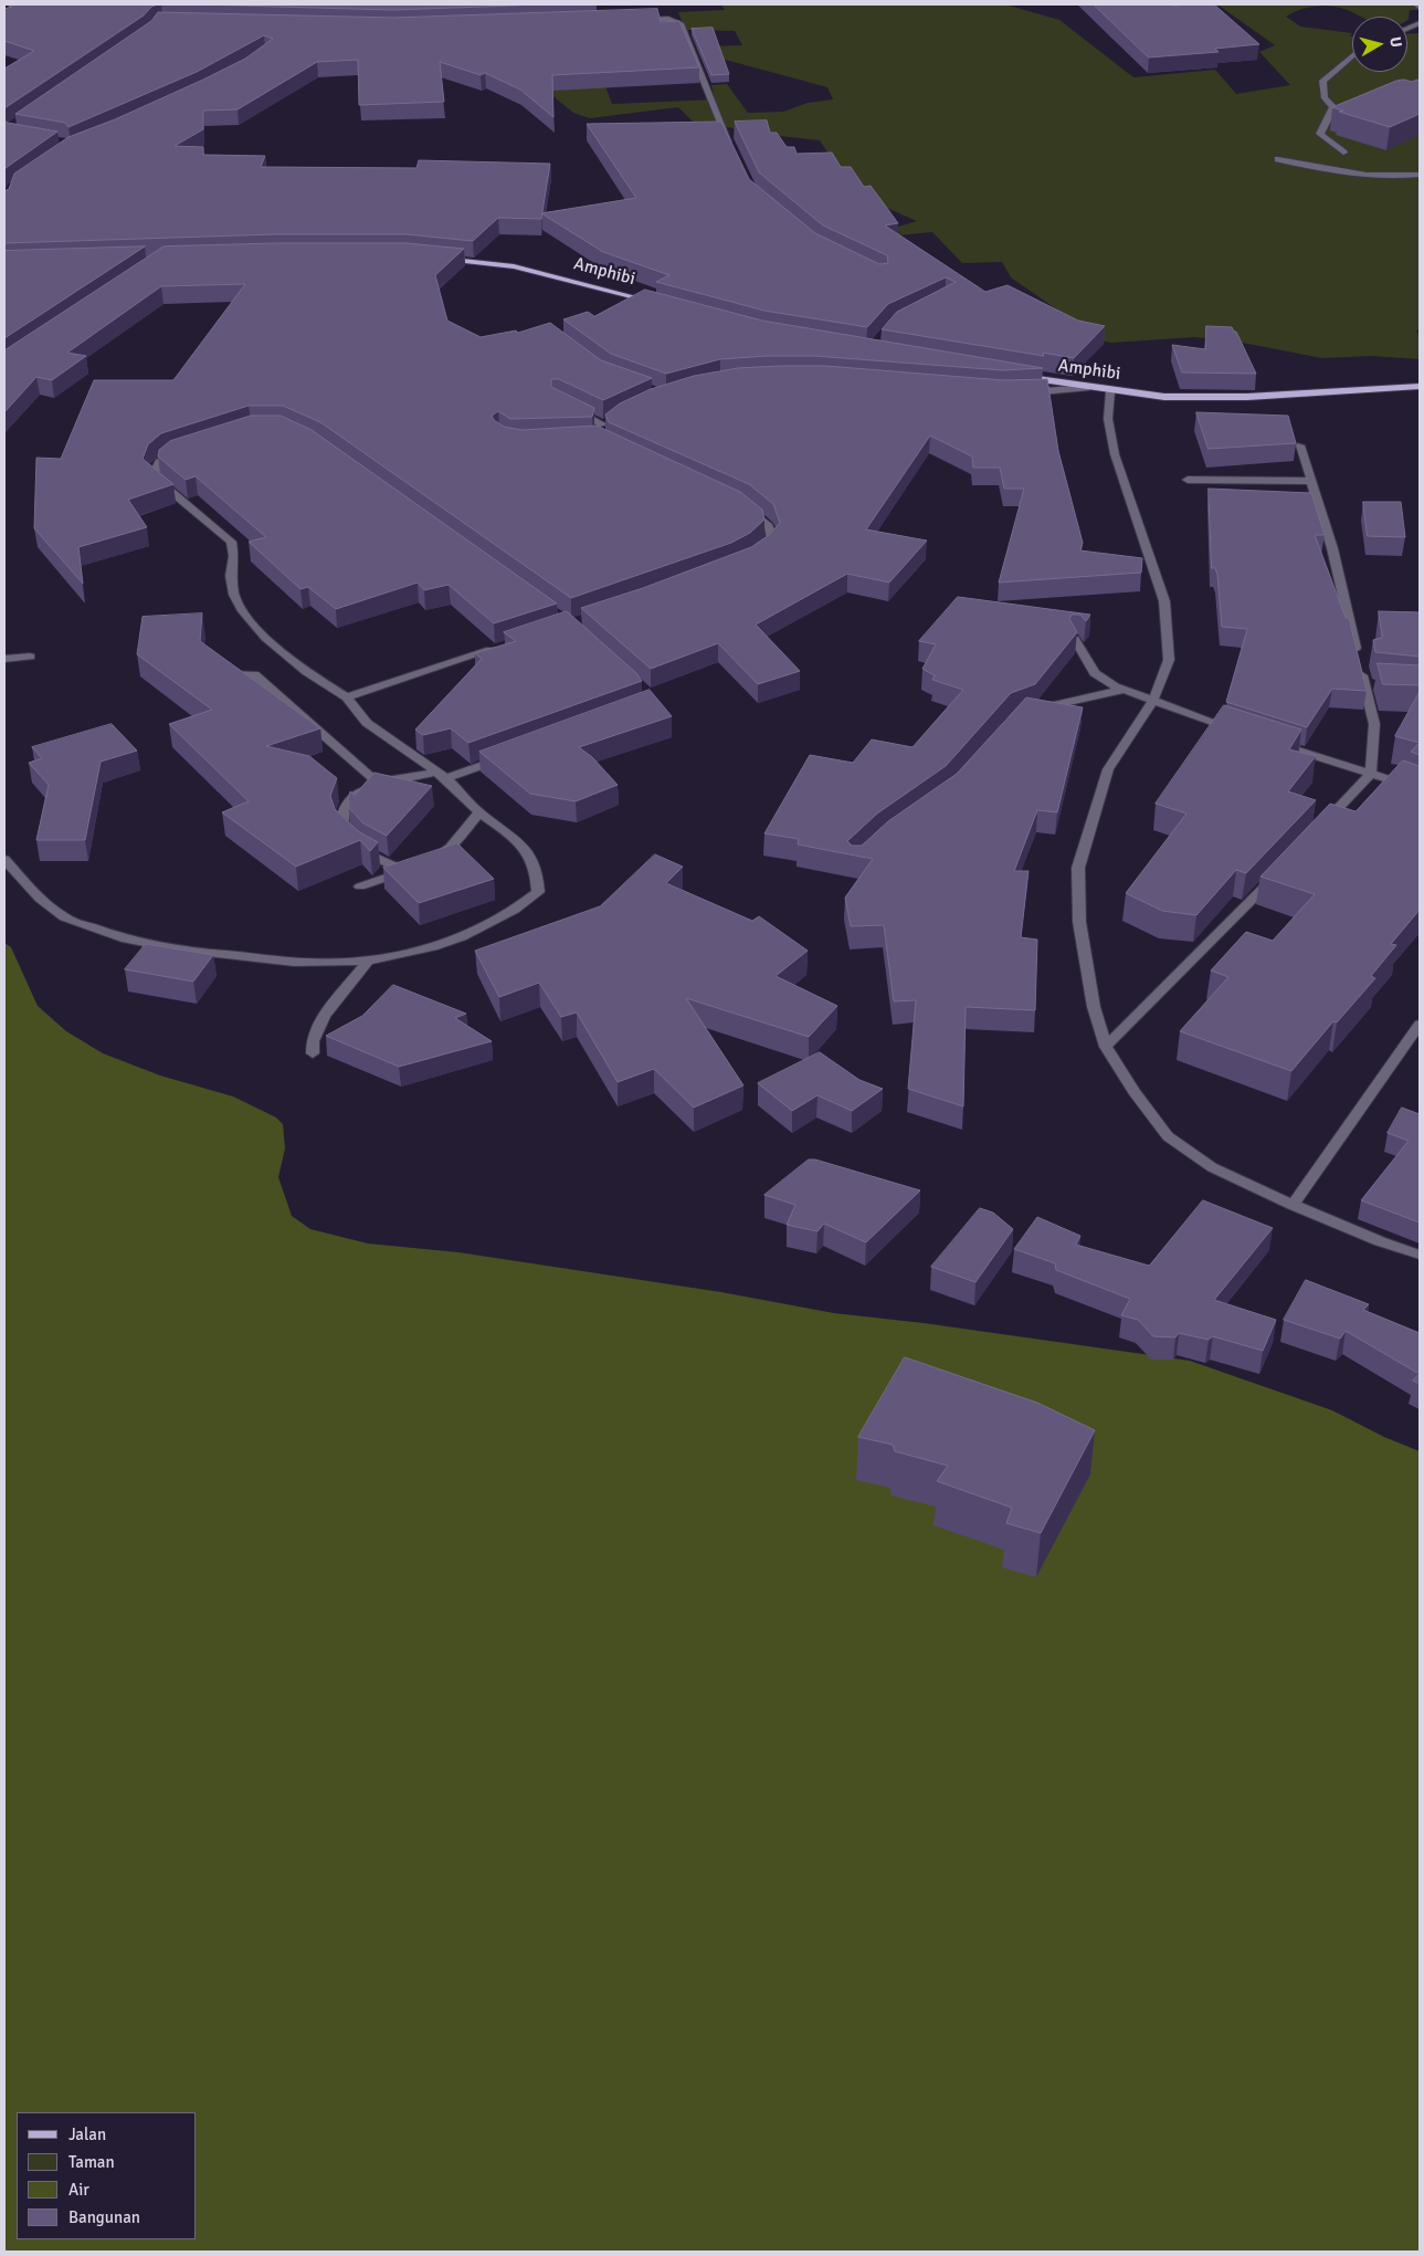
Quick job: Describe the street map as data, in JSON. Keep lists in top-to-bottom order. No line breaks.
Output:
{"streets":{"main road":["Amphibi"]},"legend":["Jalan","Taman","Air","Bangunan"],"north":"right"}
